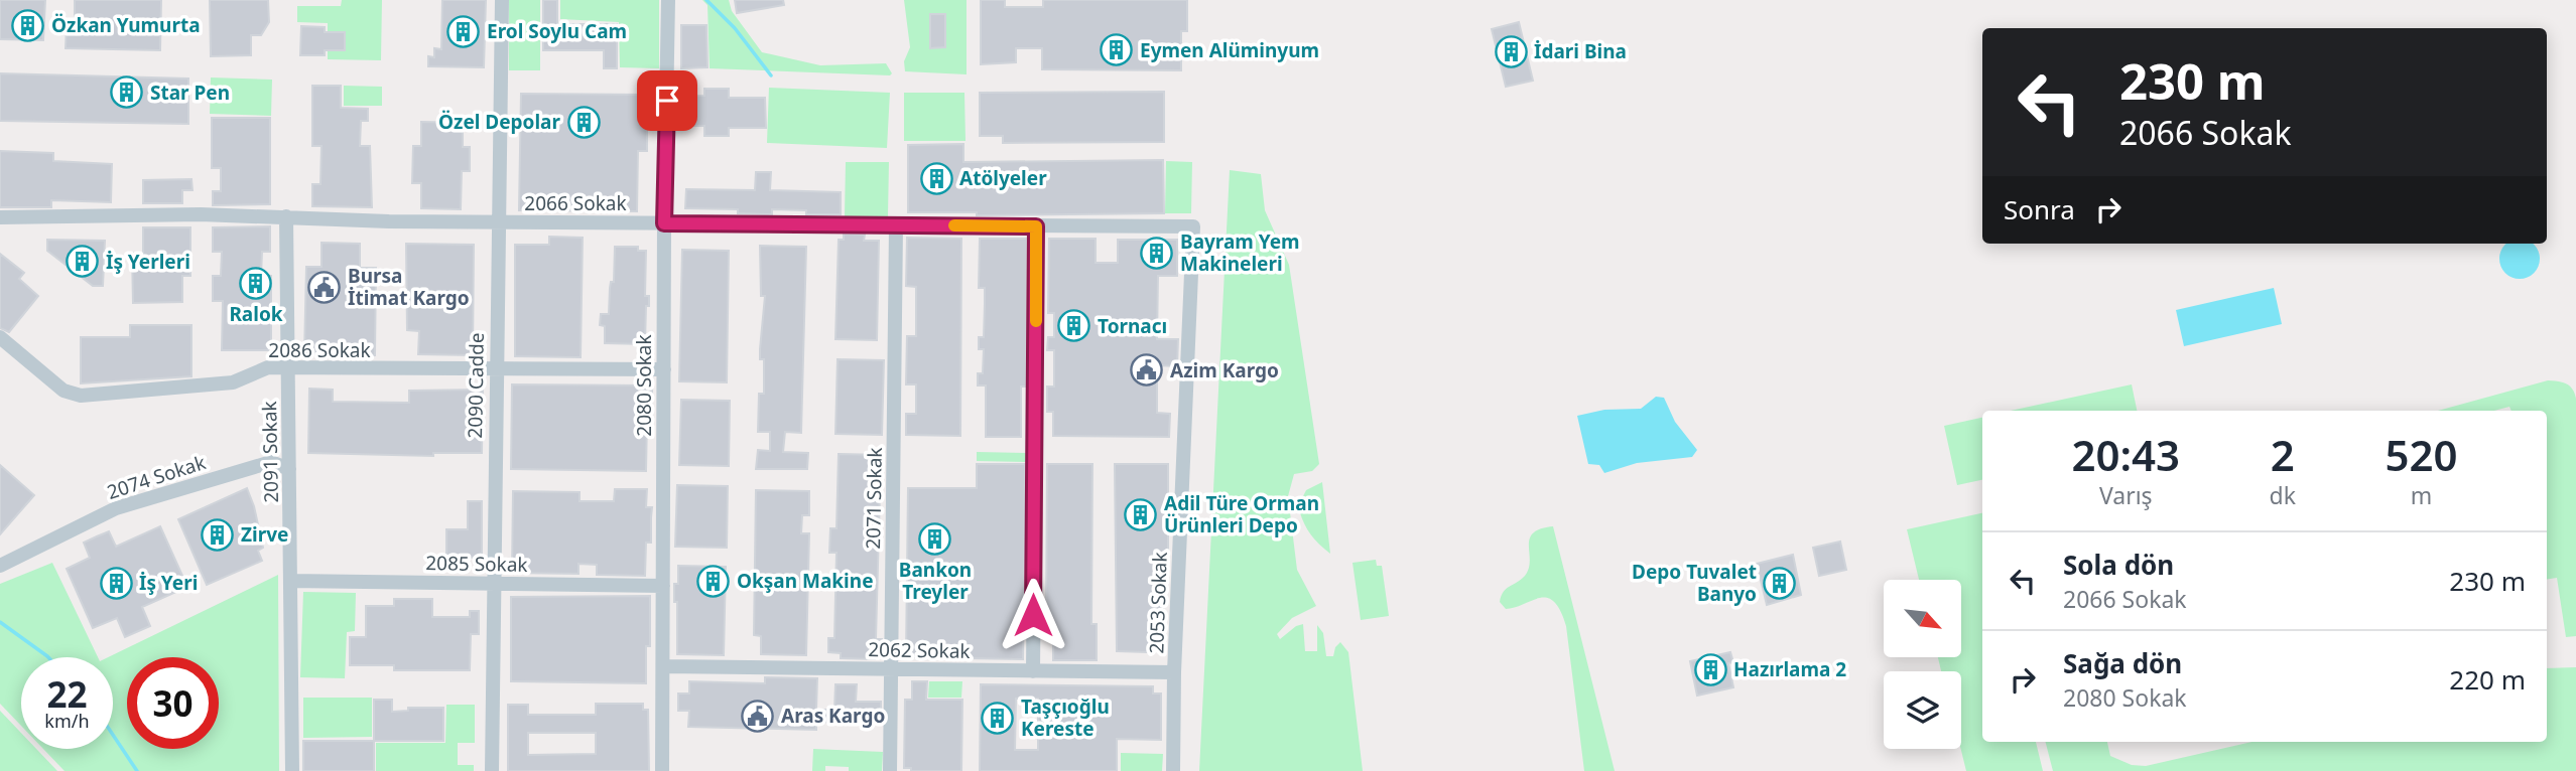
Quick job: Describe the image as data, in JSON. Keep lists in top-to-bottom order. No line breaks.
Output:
{"streets":{"street":["2066 Sokak","2086 Sokak","2090 Cadde","2080 Sokak","2091 Sokak","2074 Sokak","2071 Sokak","2085 Sokak","2053 Sokak","2062 Sokak"]},"crossings":[["2066 Sokak","2090 Cadde"],["2066 Sokak","2080 Sokak"],["2066 Sokak","2091 Sokak"],["2066 Sokak","2071 Sokak"],["2066 Sokak","2053 Sokak"],["2086 Sokak","2090 Cadde"],["2086 Sokak","2080 Sokak"],["2086 Sokak","2091 Sokak"],["2090 Cadde","2085 Sokak"],["2080 Sokak","2085 Sokak"],["2080 Sokak","2062 Sokak"],["2091 Sokak","2074 Sokak"],["2091 Sokak","2085 Sokak"],["2071 Sokak","2062 Sokak"],["2053 Sokak","2062 Sokak"]],"places":{"building":["Özkan Yumurta","Erol Soylu Cam","Eymen Alüminyum","İdari Bina","Star Pen","Özel Depolar","Atölyeler","Bayram Yem Makineleri","İş Yerleri","Ralok","Tornacı","Adil Türe Orman Ürünleri Depo","Zirve","Bankon Treyler","Okşan Makine","İş Yeri","Depo Tuvalet Banyo","Hazırlama 2","Taşçıoğlu Kereste"],"public building":["Bursa İtimat Kargo","Azim Kargo","Aras Kargo"]},"north":"bottom right","page":{"turn":["230 m","2066 Sokak"],"then":"Sonra","eta":["20:43","Varış","2","dk","520","m"],"list":[{"name":"Sola dön","note":"2066 Sokak","value":"230 m"},{"name":"Sağa dön","note":"2080 Sokak","value":"220 m"}],"speed":"22 km/h","limit":"30"}}
